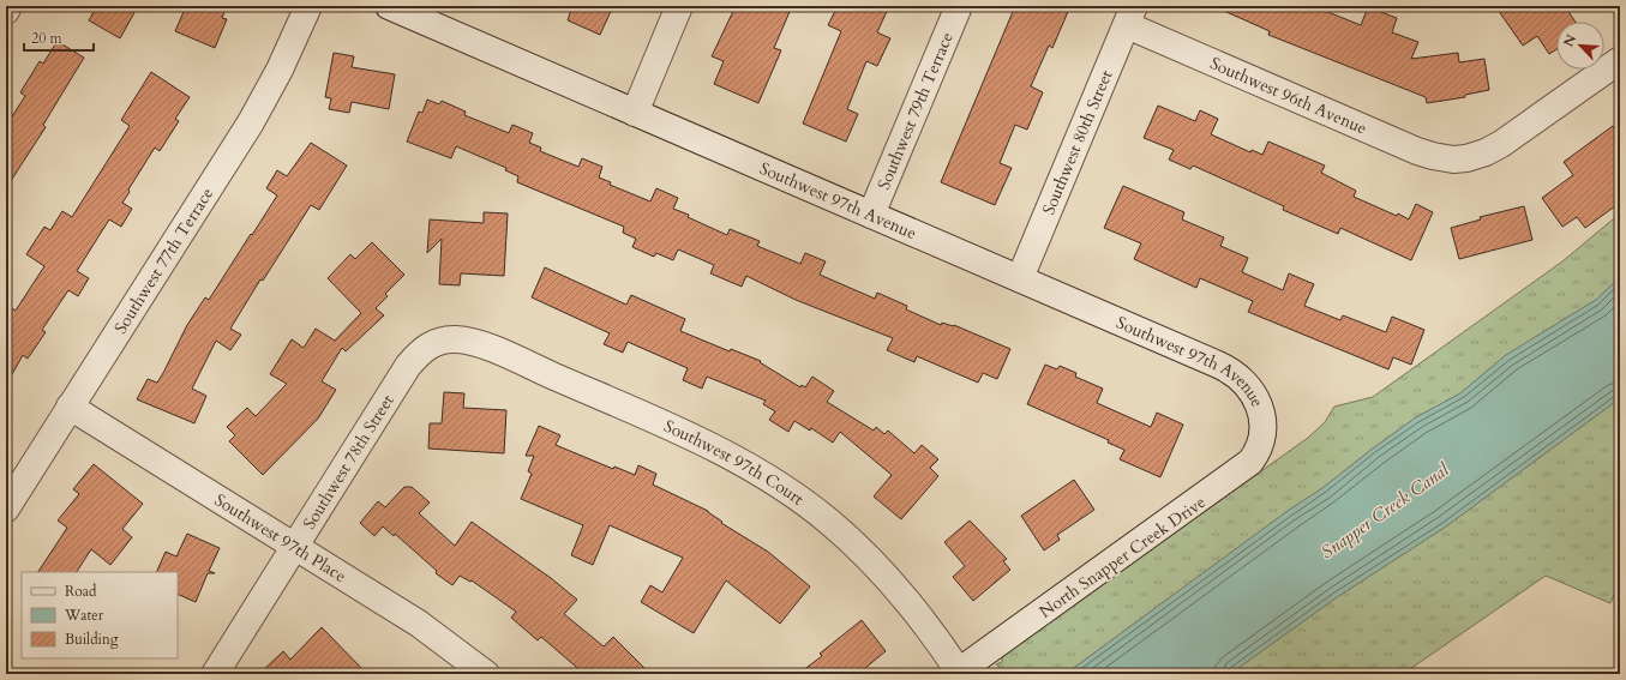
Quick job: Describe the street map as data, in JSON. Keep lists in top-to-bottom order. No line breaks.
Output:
{"streets":{"street":["Southwest 96th Avenue","Southwest 79th Terrace","Southwest 80th Street","Southwest 97th Avenue","Southwest 77th Terrace","Southwest 78th Street","Southwest 97th Court","Southwest 97th Place","North Snapper Creek Drive"]},"crossings":[["Southwest 96th Avenue","Southwest 80th Street"],["Southwest 79th Terrace","Southwest 97th Avenue"],["Southwest 80th Street","Southwest 97th Avenue"],["Southwest 97th Avenue","North Snapper Creek Drive"],["Southwest 77th Terrace","Southwest 97th Place"],["Southwest 78th Street","Southwest 97th Court"],["Southwest 78th Street","Southwest 97th Place"],["Southwest 97th Court","North Snapper Creek Drive"]],"water":["Snapper Creek Canal"],"legend":["Road","Water","Building"],"scale_bar":"20 m","north":"top left"}
